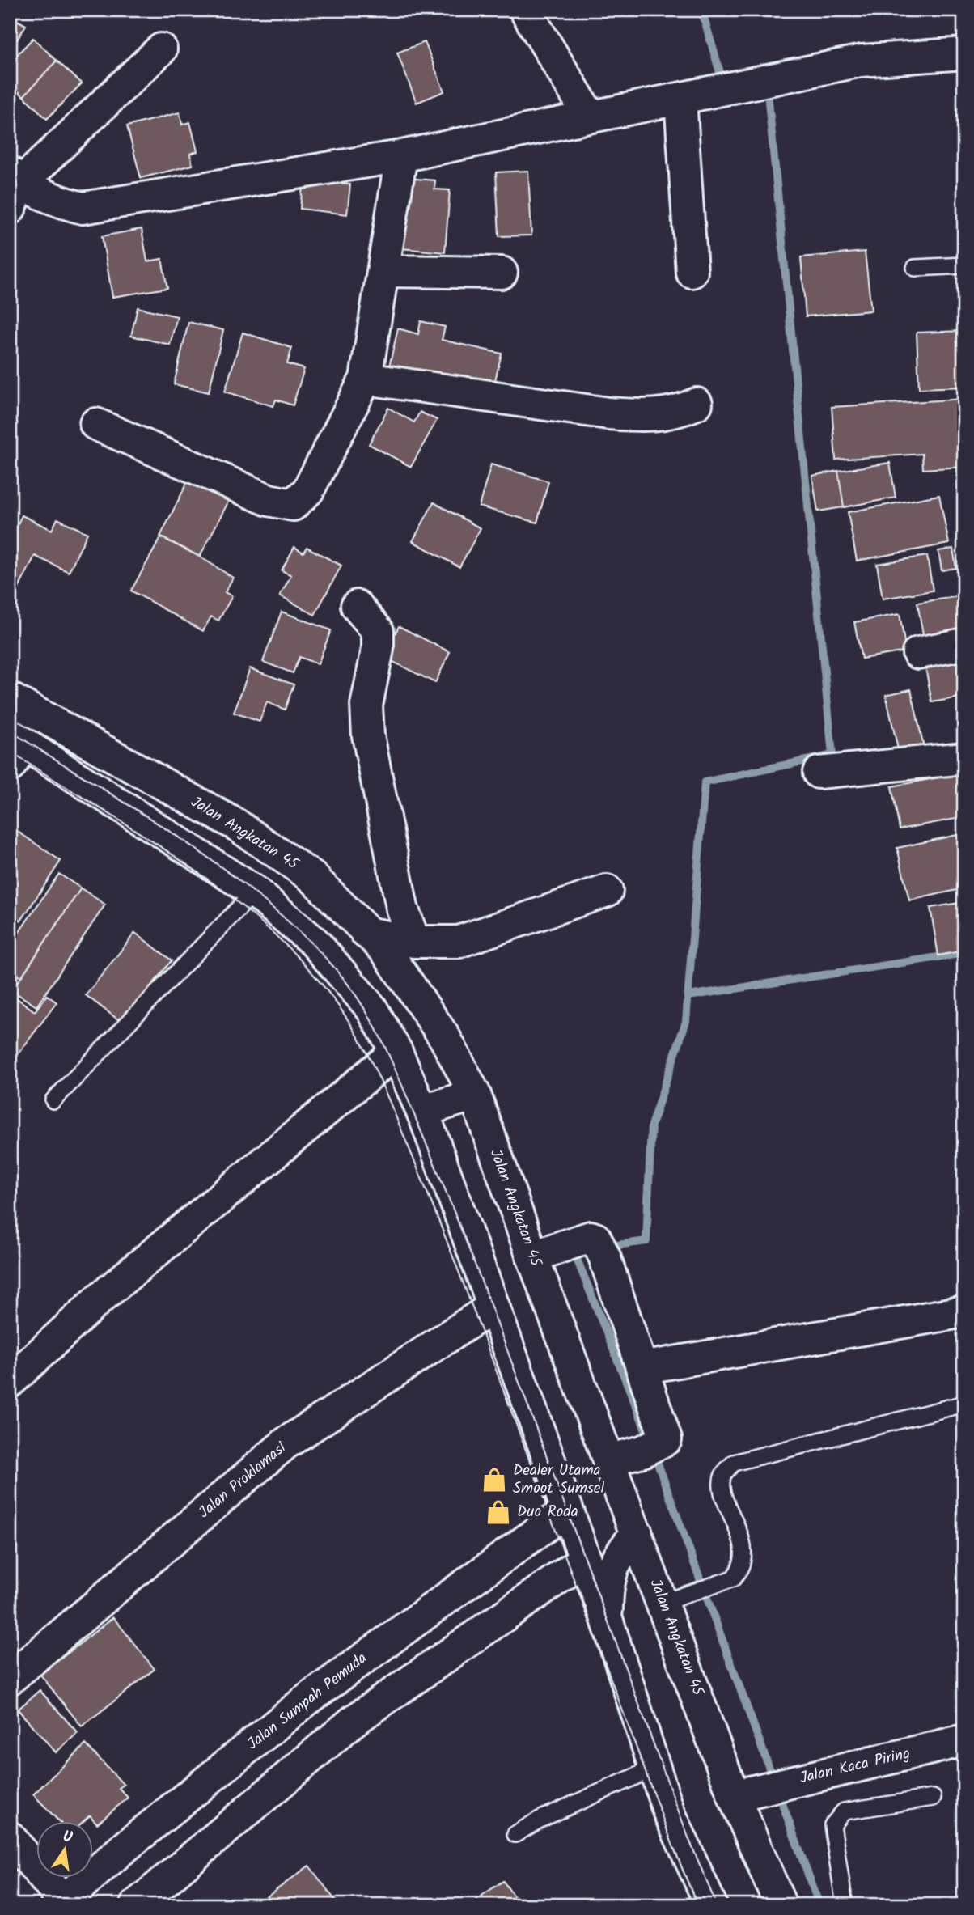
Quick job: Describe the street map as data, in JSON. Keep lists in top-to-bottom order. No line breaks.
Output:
{"streets":{"street":["Jalan Angkatan 45","Jalan Proklamasi","Jalan Sumpah Pemuda","Jalan Kaca Piring"]},"crossings":[["Jalan Angkatan 45","Jalan Kaca Piring"]],"places":{"shop":["Dealer Utama Smoot Sumsel","Duo Roda"]},"north":"top"}
